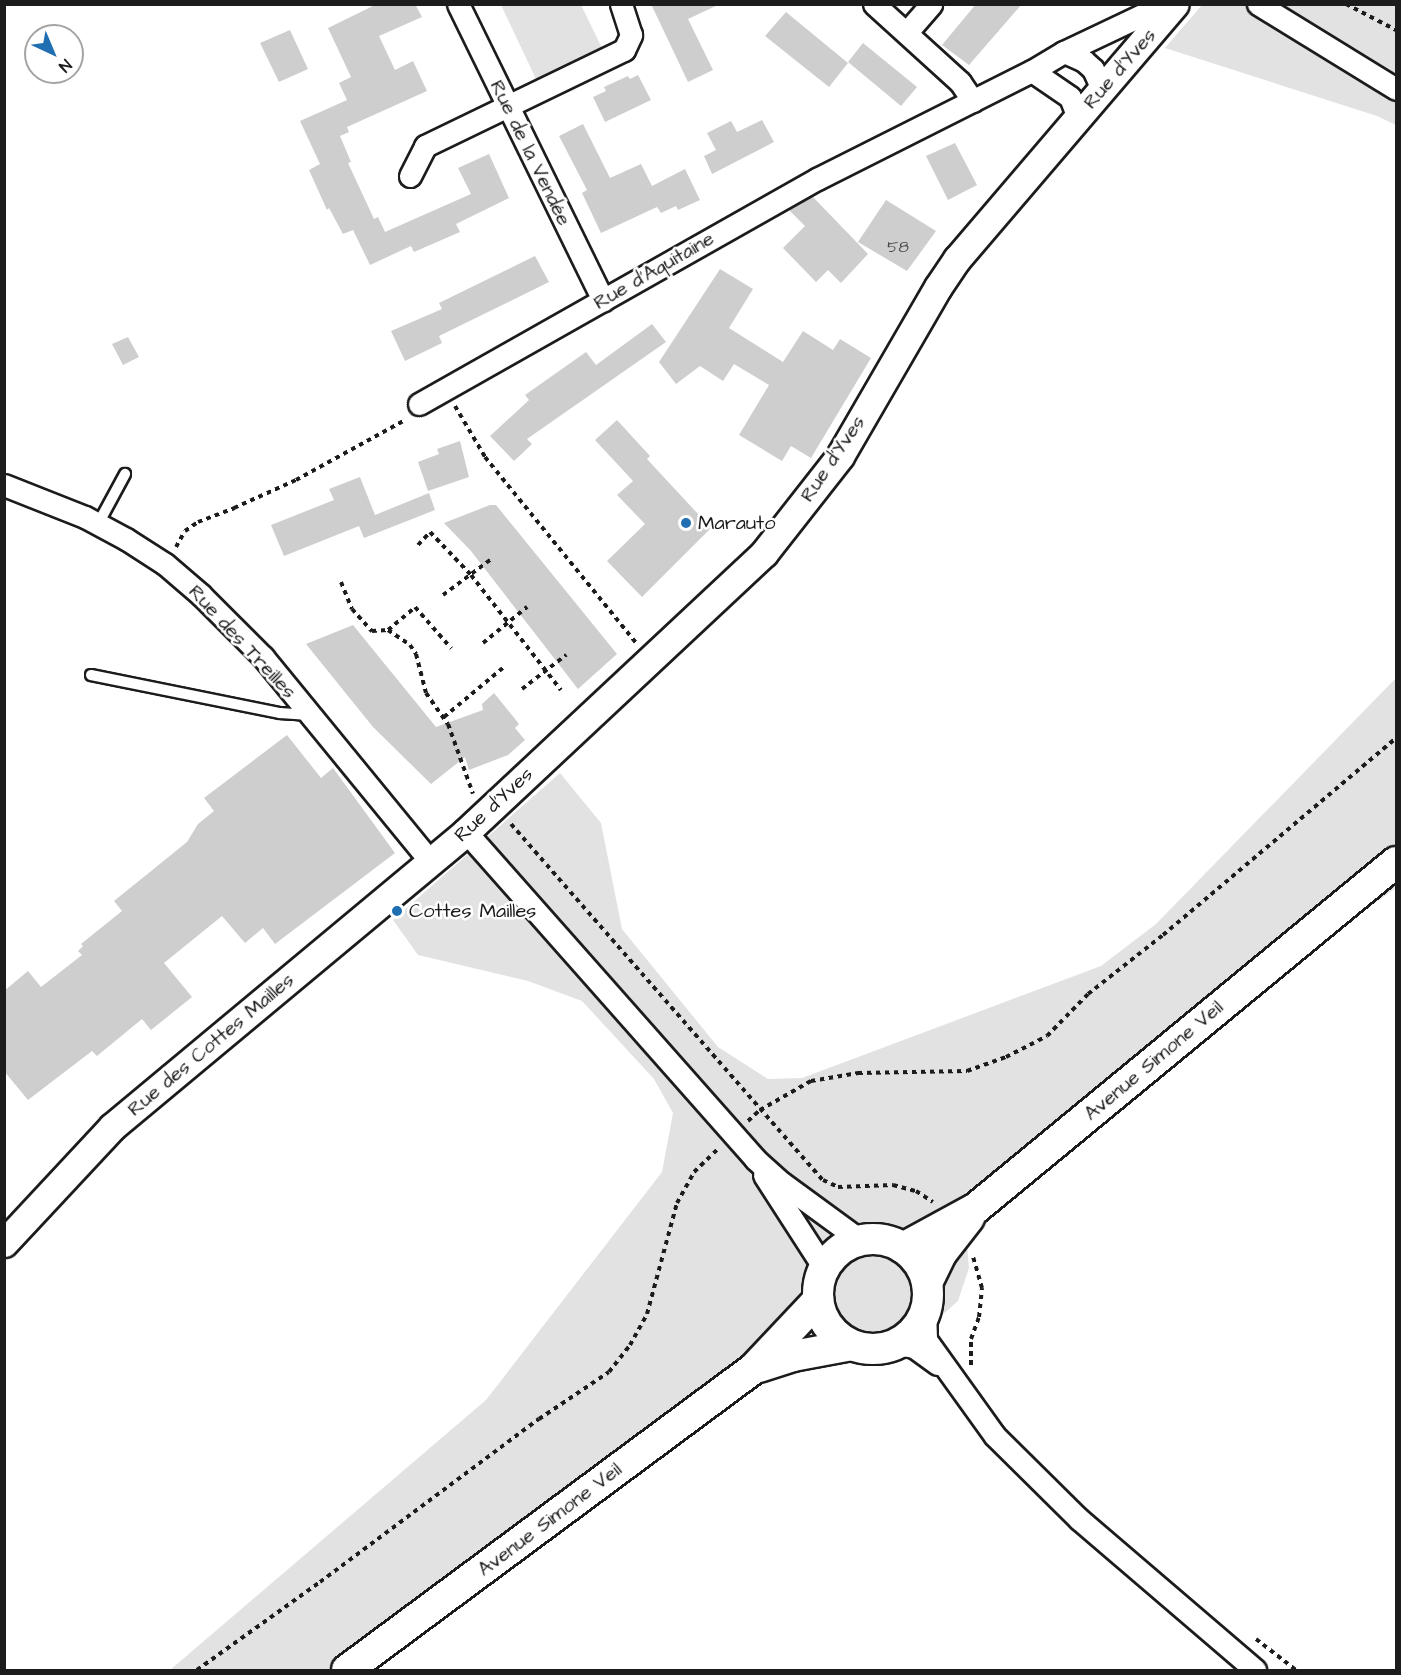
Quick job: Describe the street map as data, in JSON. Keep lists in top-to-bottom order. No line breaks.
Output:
{"streets":{"main road":["Avenue Simone Veil"],"street":["Rue d'Yves","Rue de la Vendée","Rue d'Aquitaine","Rue des Treilles","Rue des Cottes Mailles"]},"crossings":[["Rue d'Yves","Rue des Treilles"],["Rue d'Yves","Rue des Cottes Mailles"],["Rue de la Vendée","Rue d'Aquitaine"],["Rue des Treilles","Rue des Cottes Mailles"]],"places":["Marauto","Cottes Mailles"],"house_numbers":["58"],"north":"bottom right"}
